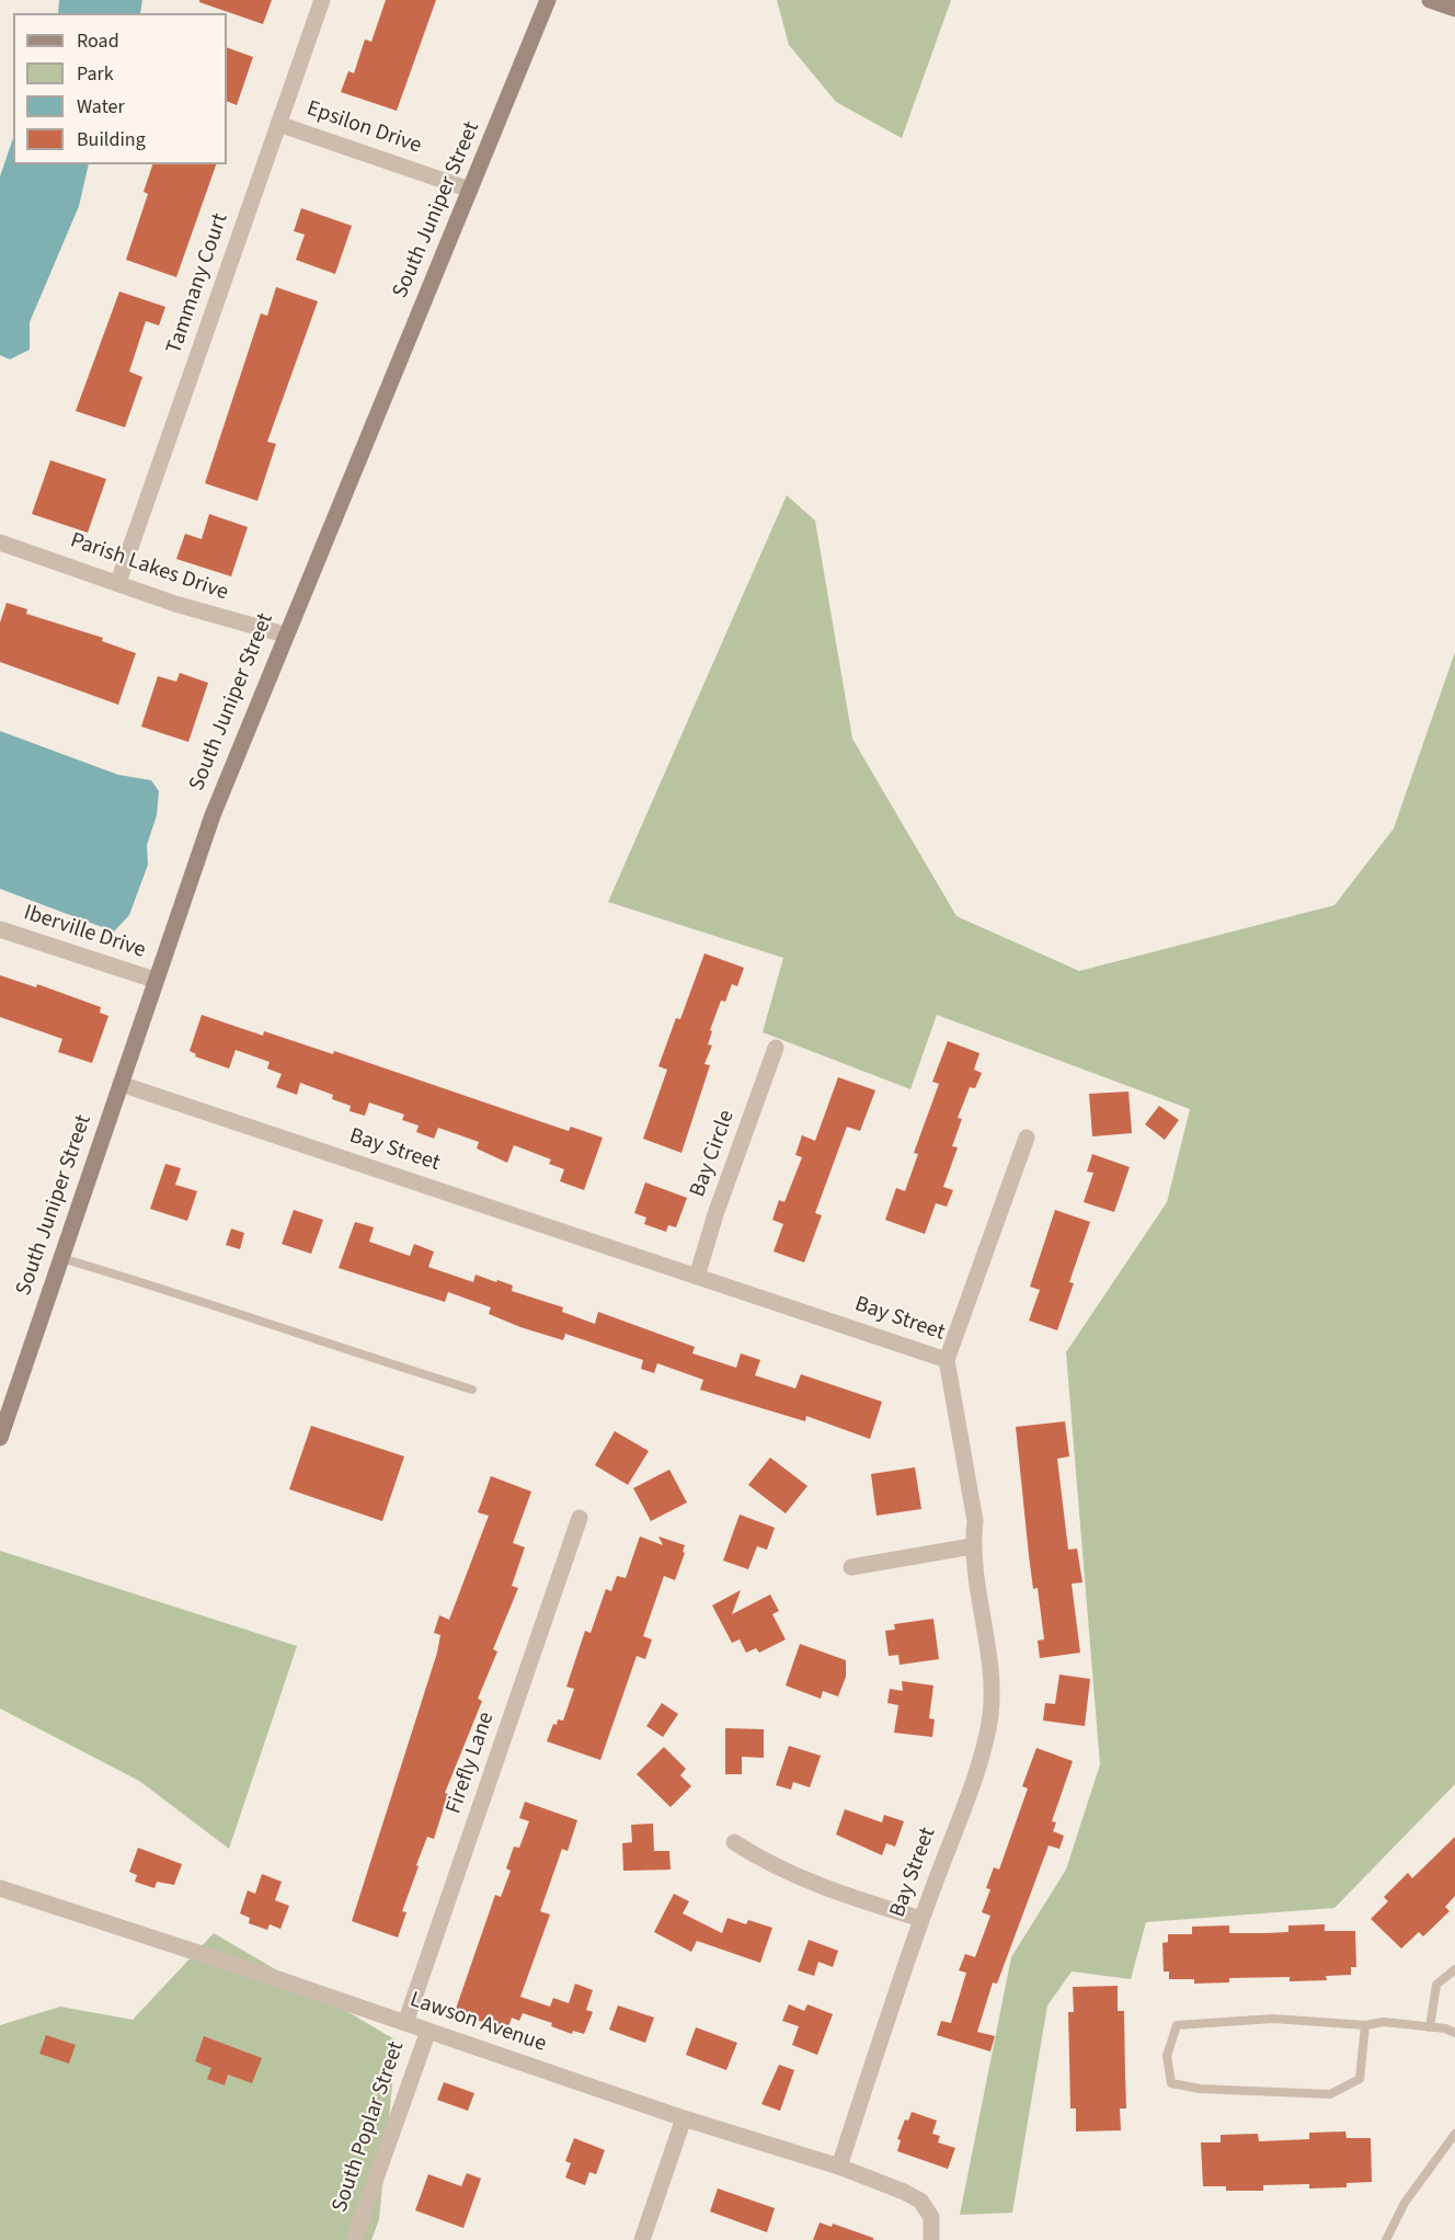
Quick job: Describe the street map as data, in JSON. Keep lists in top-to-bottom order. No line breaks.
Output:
{"streets":{"street":["Epsilon Drive","South Juniper Street","Tammany Court","Parish Lakes Drive","Iberville Drive","Bay Street","Bay Circle","Firefly Lane","Lawson Avenue","South Poplar Street"]},"crossings":[["Epsilon Drive","South Juniper Street"],["Epsilon Drive","Tammany Court"],["South Juniper Street","Parish Lakes Drive"],["South Juniper Street","Iberville Drive"],["South Juniper Street","Bay Street"],["Tammany Court","Parish Lakes Drive"],["Bay Street","Bay Circle"],["Bay Street","Lawson Avenue"],["Firefly Lane","Lawson Avenue"],["Lawson Avenue","South Poplar Street"]],"legend":["Road","Park","Water","Building"]}
